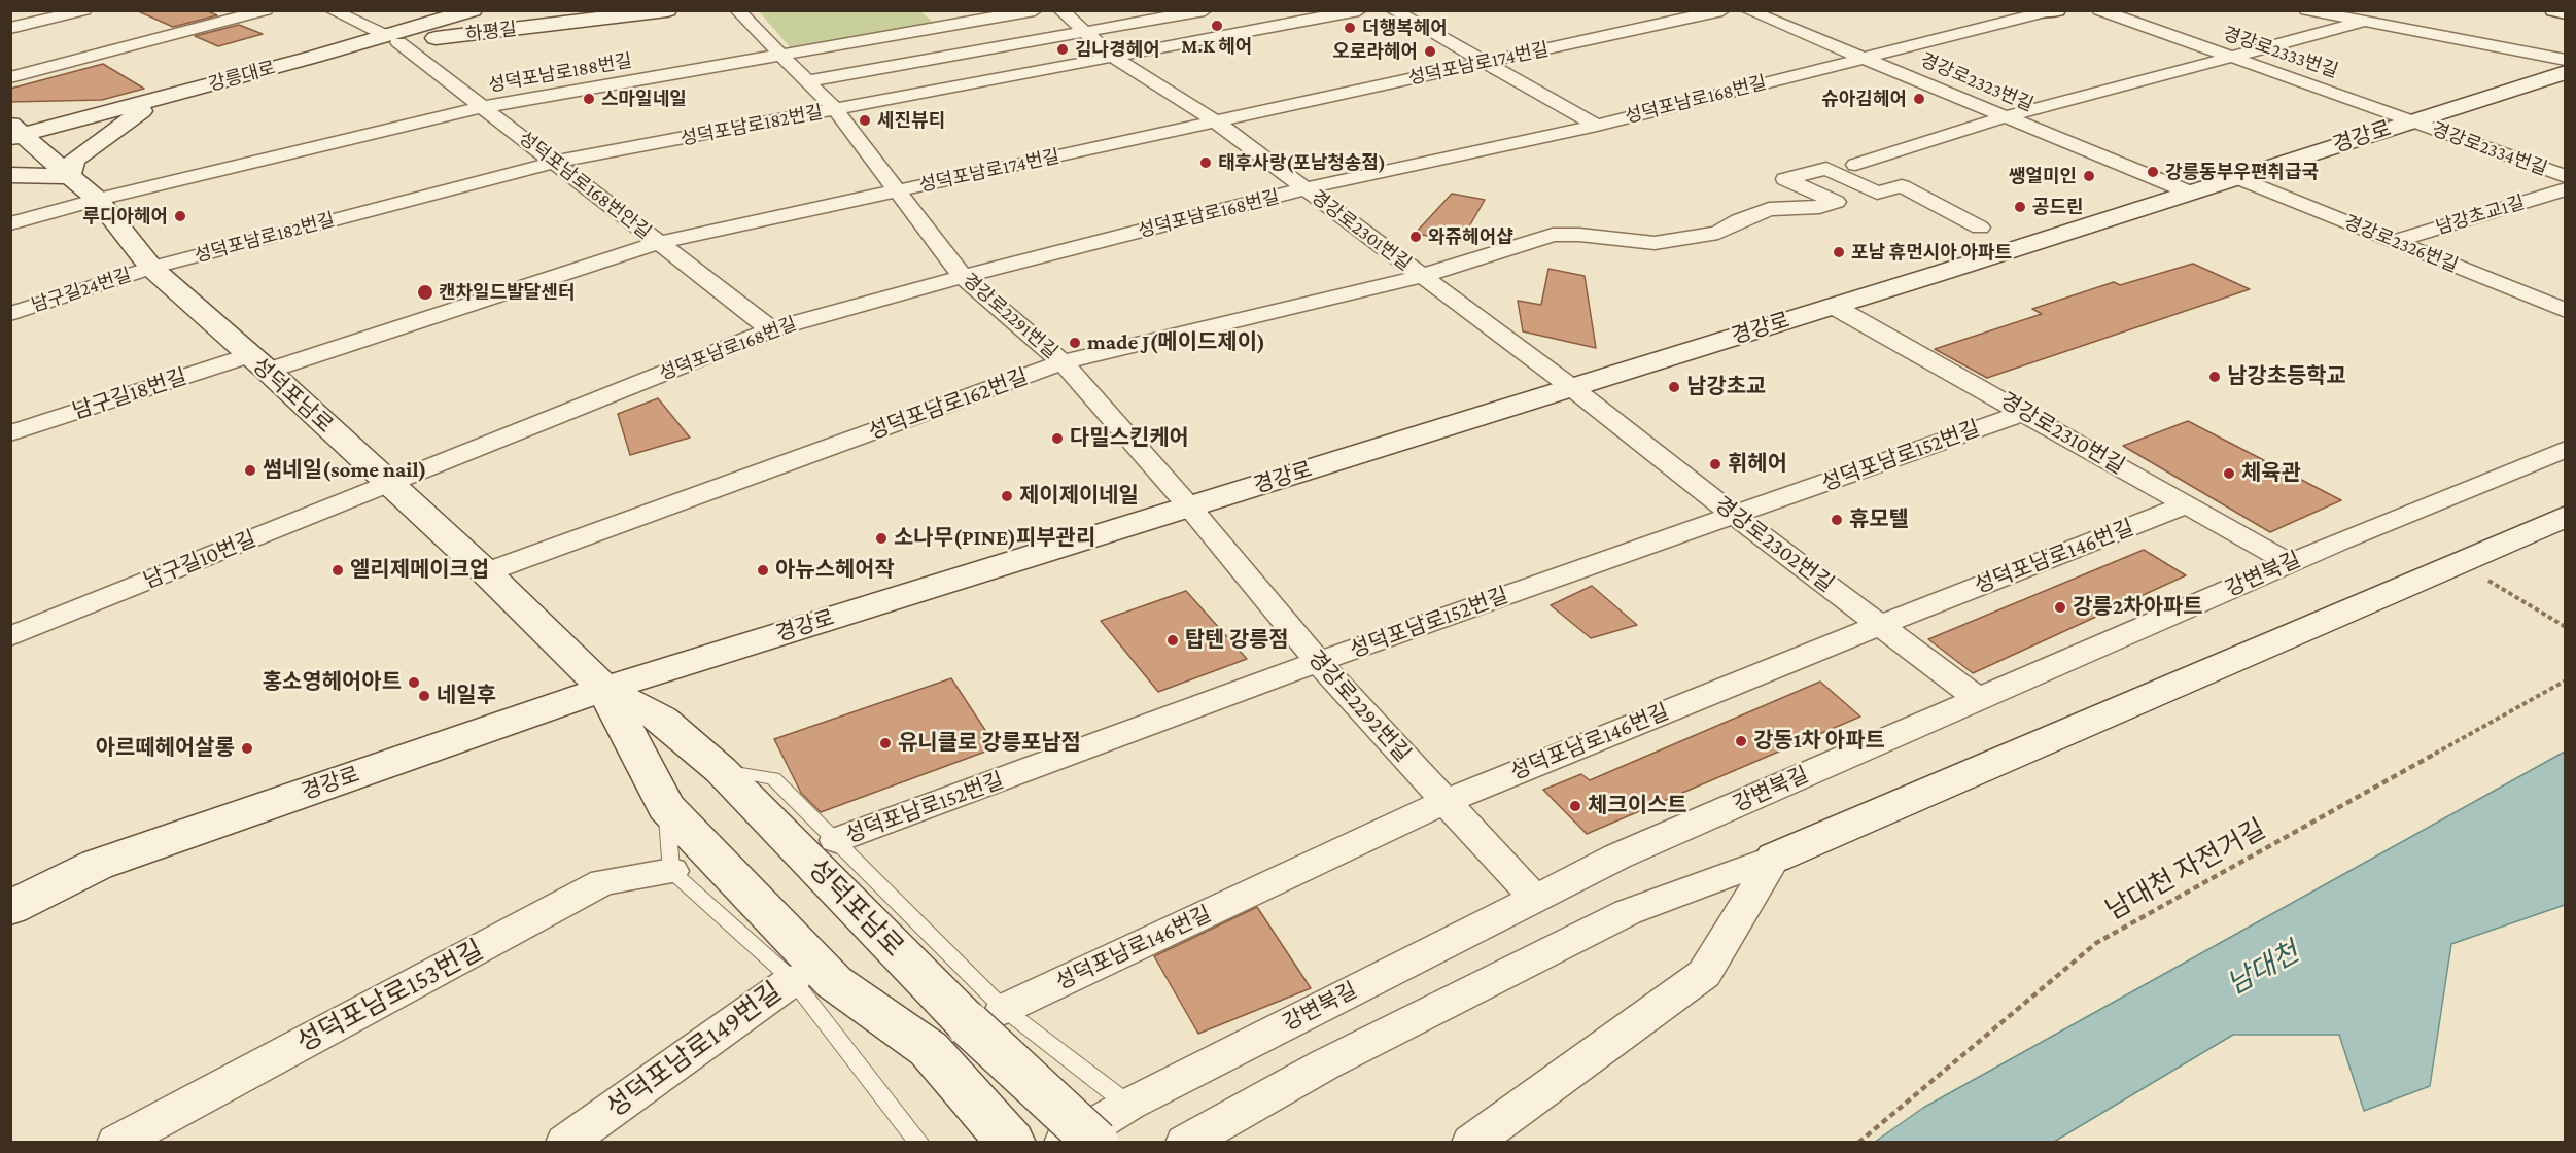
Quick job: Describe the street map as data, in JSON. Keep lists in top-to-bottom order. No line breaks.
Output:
{"streets":{"street":["하평길","경강로2333번길","성덕포남로174번길","성덕포남로188번길","강릉대로","경강로2323번길","성덕포남로168번길","성덕포남로182번길","경강로","경강로2334번길","성덕포남로168번안길","남강초교1길","경강로2301번길","경강로2326번길","남구길24번길","경강로2291번길","남구길18번길","성덕포남로","성덕포남로162번길","경강로2310번길","성덕포남로152번길","경강로2302번길","성덕포남로146번길","남구길10번길","강변북길","경강로2292번길","성덕포남로153번길","성덕포남로149번길"],"path":["남대천 자전거길"]},"crossings":[["하평길","강릉대로"],["하평길","성덕포남로168번안길"],["경강로2333번길","경강로"],["경강로2333번길","경강로2334번길"],["성덕포남로174번길","성덕포남로168번안길"],["성덕포남로174번길","경강로2301번길"],["성덕포남로174번길","경강로2291번길"],["성덕포남로174번길","남구길18번길"],["성덕포남로174번길","성덕포남로"],["성덕포남로188번길","성덕포남로168번안길"],["성덕포남로188번길","경강로2291번길"],["성덕포남로188번길","성덕포남로"],["강릉대로","성덕포남로168번안길"],["강릉대로","성덕포남로"],["경강로2323번길","성덕포남로168번길"],["경강로2323번길","경강로"],["성덕포남로168번길","성덕포남로168번안길"],["성덕포남로168번길","경강로2301번길"],["성덕포남로168번길","경강로2291번길"],["성덕포남로168번길","성덕포남로"],["성덕포남로168번길","남구길10번길"],["성덕포남로182번길","성덕포남로168번안길"],["성덕포남로182번길","경강로2301번길"],["성덕포남로182번길","남구길24번길"],["성덕포남로182번길","경강로2291번길"],["성덕포남로182번길","성덕포남로"],["경강로","경강로2334번길"],["경강로","경강로2301번길"],["경강로","경강로2326번길"],["경강로","경강로2291번길"],["경강로","성덕포남로"],["경강로","경강로2310번길"],["경강로","경강로2302번길"],["경강로","경강로2292번길"],["남강초교1길","경강로2326번길"],["경강로2301번길","성덕포남로162번길"],["경강로2301번길","경강로2302번길"],["남구길24번길","성덕포남로"],["경강로2291번길","성덕포남로162번길"],["경강로2291번길","경강로2292번길"],["남구길18번길","성덕포남로"],["성덕포남로","성덕포남로162번길"],["성덕포남로","성덕포남로146번길"],["성덕포남로","남구길10번길"],["경강로2310번길","성덕포남로152번길"],["경강로2310번길","성덕포남로146번길"],["경강로2310번길","강변북길"],["성덕포남로152번길","경강로2302번길"],["성덕포남로152번길","경강로2292번길"],["경강로2302번길","성덕포남로146번길"],["경강로2302번길","강변북길"],["성덕포남로146번길","경강로2292번길"],["강변북길","경강로2292번길"]],"water":["남대천"],"places":["M.K 헤어","더행복헤어","김나경헤어","오로라헤어","스마일네일","슈아김헤어","세진뷰티","태후사랑(포남청송점)","강릉동부우편취급국","쌩얼미인","공드린","루디아헤어","와쥬헤어샵","포남 휴먼시아 아파트","캔차일드발달센터","made J(메이드제이)","남강초등학교","남강초교","다밀스킨케어","휘헤어","썸네일(some nail)","체육관","제이제이네일","휴모텔","소나무(PINE)피부관리","엘리제메이크업","아뉴스헤어작","강릉2차아파트","탑텐 강릉점","홍소영헤어아트","네일후","강동1차 아파트","유니클로 강릉포남점","아르떼헤어살롱","체크이스트"]}
